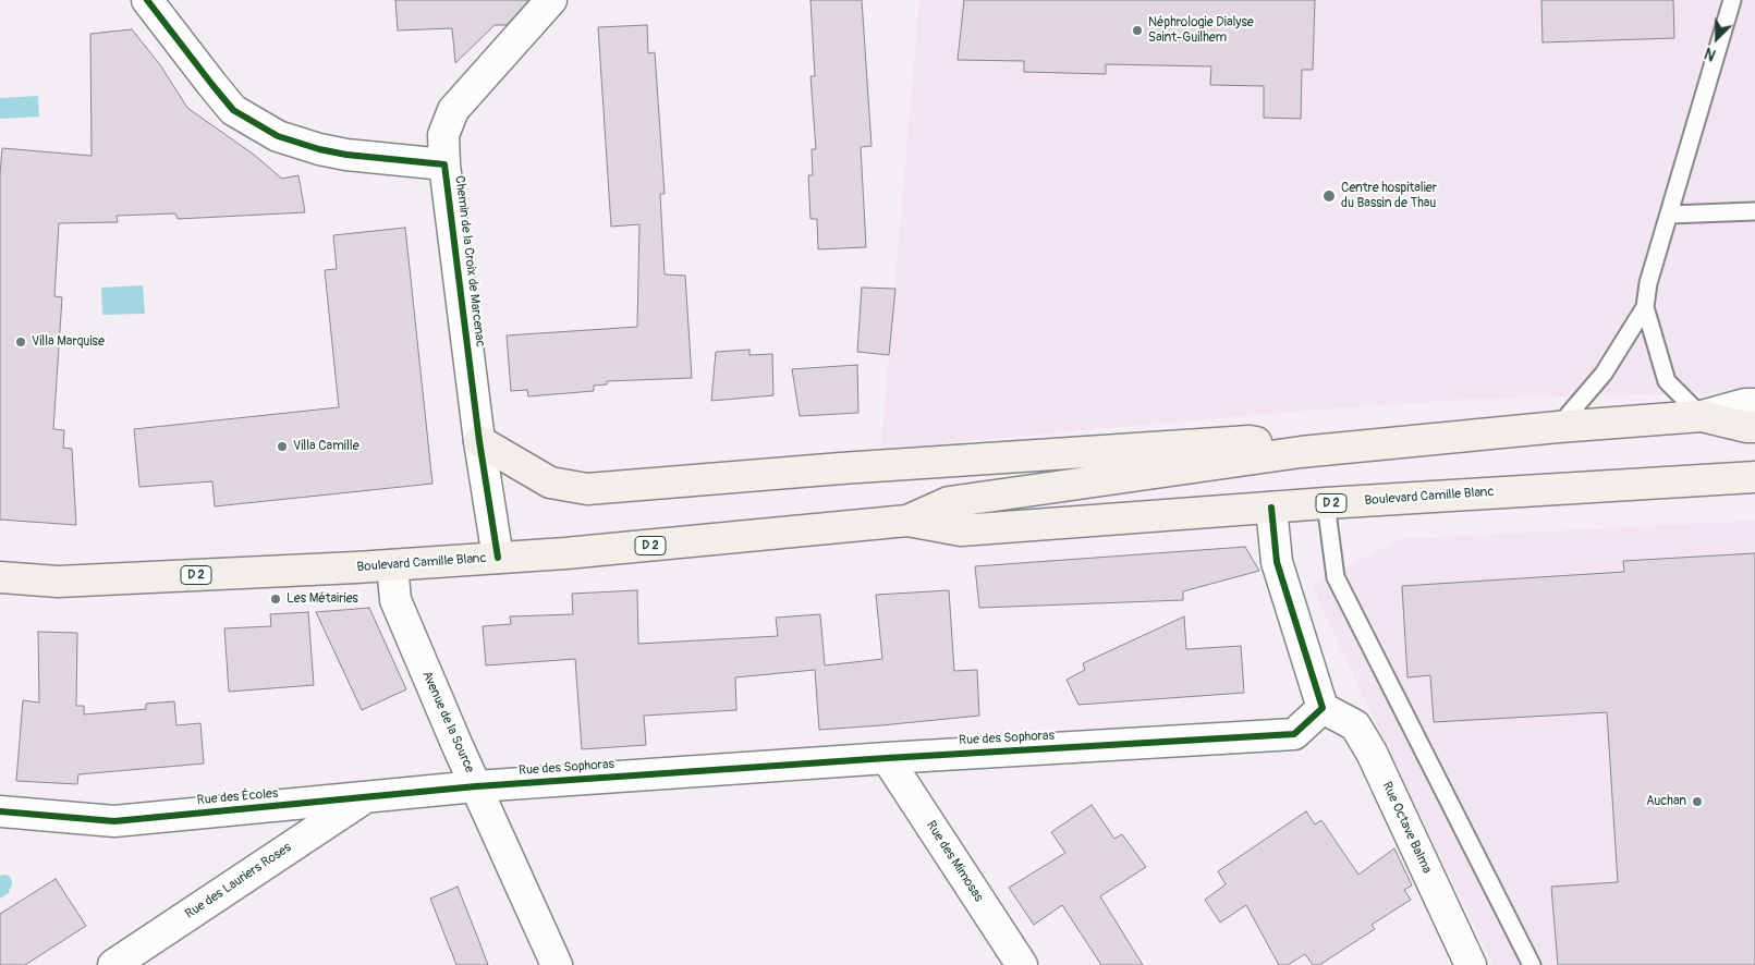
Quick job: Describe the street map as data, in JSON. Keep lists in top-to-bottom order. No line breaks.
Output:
{"streets":{"main road":["Boulevard Camille Blanc","D 2"],"street":["Chemin de la Croix de Marcenac","Avenue de la Source","Rue des Sophoras","Rue des Écoles","Rue Octave Balma","Rue des Mimosas","Rue des Lauriers Roses"]},"crossings":[["Chemin de la Croix de Marcenac","Boulevard Camille Blanc"],["Boulevard Camille Blanc","Avenue de la Source"],["Avenue de la Source","Rue des Sophoras"],["Avenue de la Source","Rue des Écoles"],["Rue des Sophoras","Rue des Écoles"],["Rue des Sophoras","Rue Octave Balma"],["Rue des Sophoras","Rue des Mimosas"],["Rue des Écoles","Rue des Lauriers Roses"]],"places":["Néphrologie Dialyse Saint-Guilhem","Centre hospitalier du Bassin de Thau","Villa Marquise","Villa Camille","Les Métairies","Auchan"],"north":"bottom left"}
